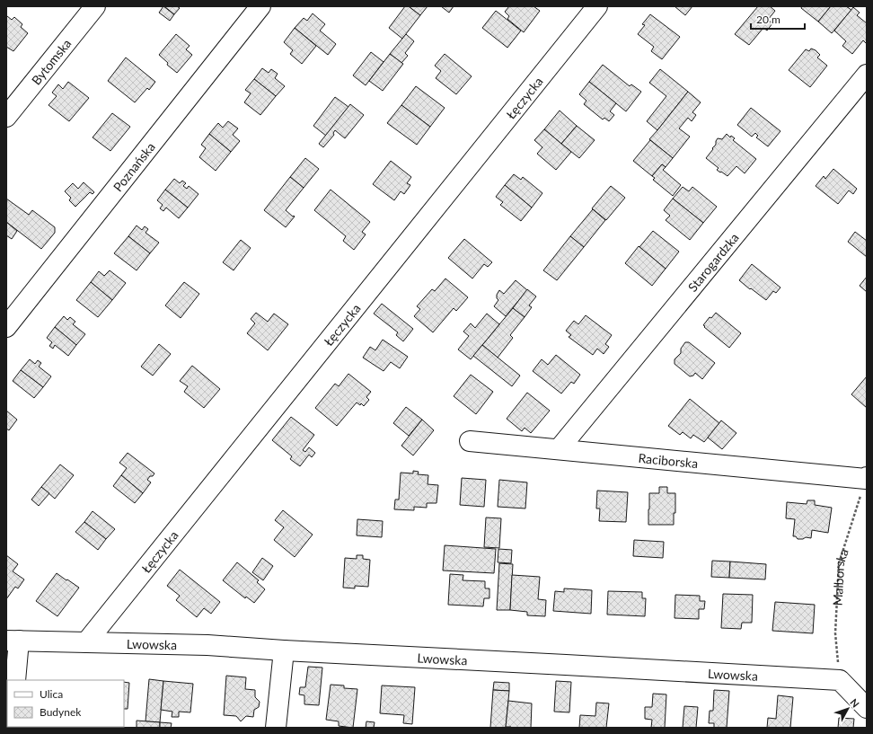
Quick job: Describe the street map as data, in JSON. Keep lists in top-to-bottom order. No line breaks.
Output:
{"streets":{"street":["Bytomska","Łęczycka","Poznańska","Starogardzka","Raciborska","Lwowska"],"path":["Malborska"]},"crossings":[["Łęczycka","Lwowska"],["Starogardzka","Raciborska"],["Raciborska","Malborska"],["Malborska","Lwowska"]],"legend":["Ulica","Budynek"],"scale_bar":"20 m","north":"top right"}
